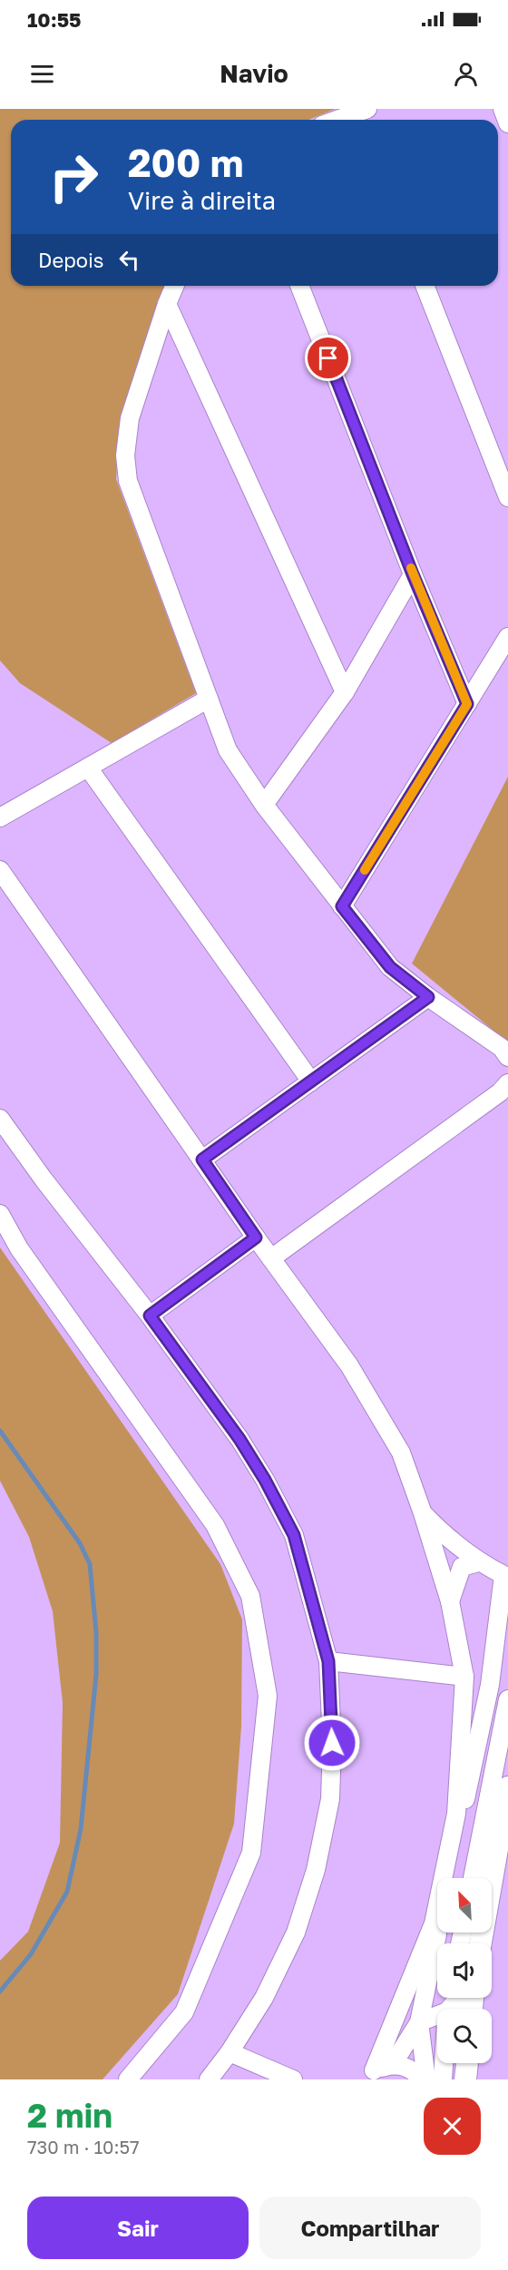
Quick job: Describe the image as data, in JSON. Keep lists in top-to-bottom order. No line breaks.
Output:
{"north":"top left","page":{"status":"10:55","header":"Navio","turn":["200 m","Vire à direita"],"then":"Depois","heading":["2 min","730 m · 10:57"],"buttons":["Sair","Compartilhar"]}}
